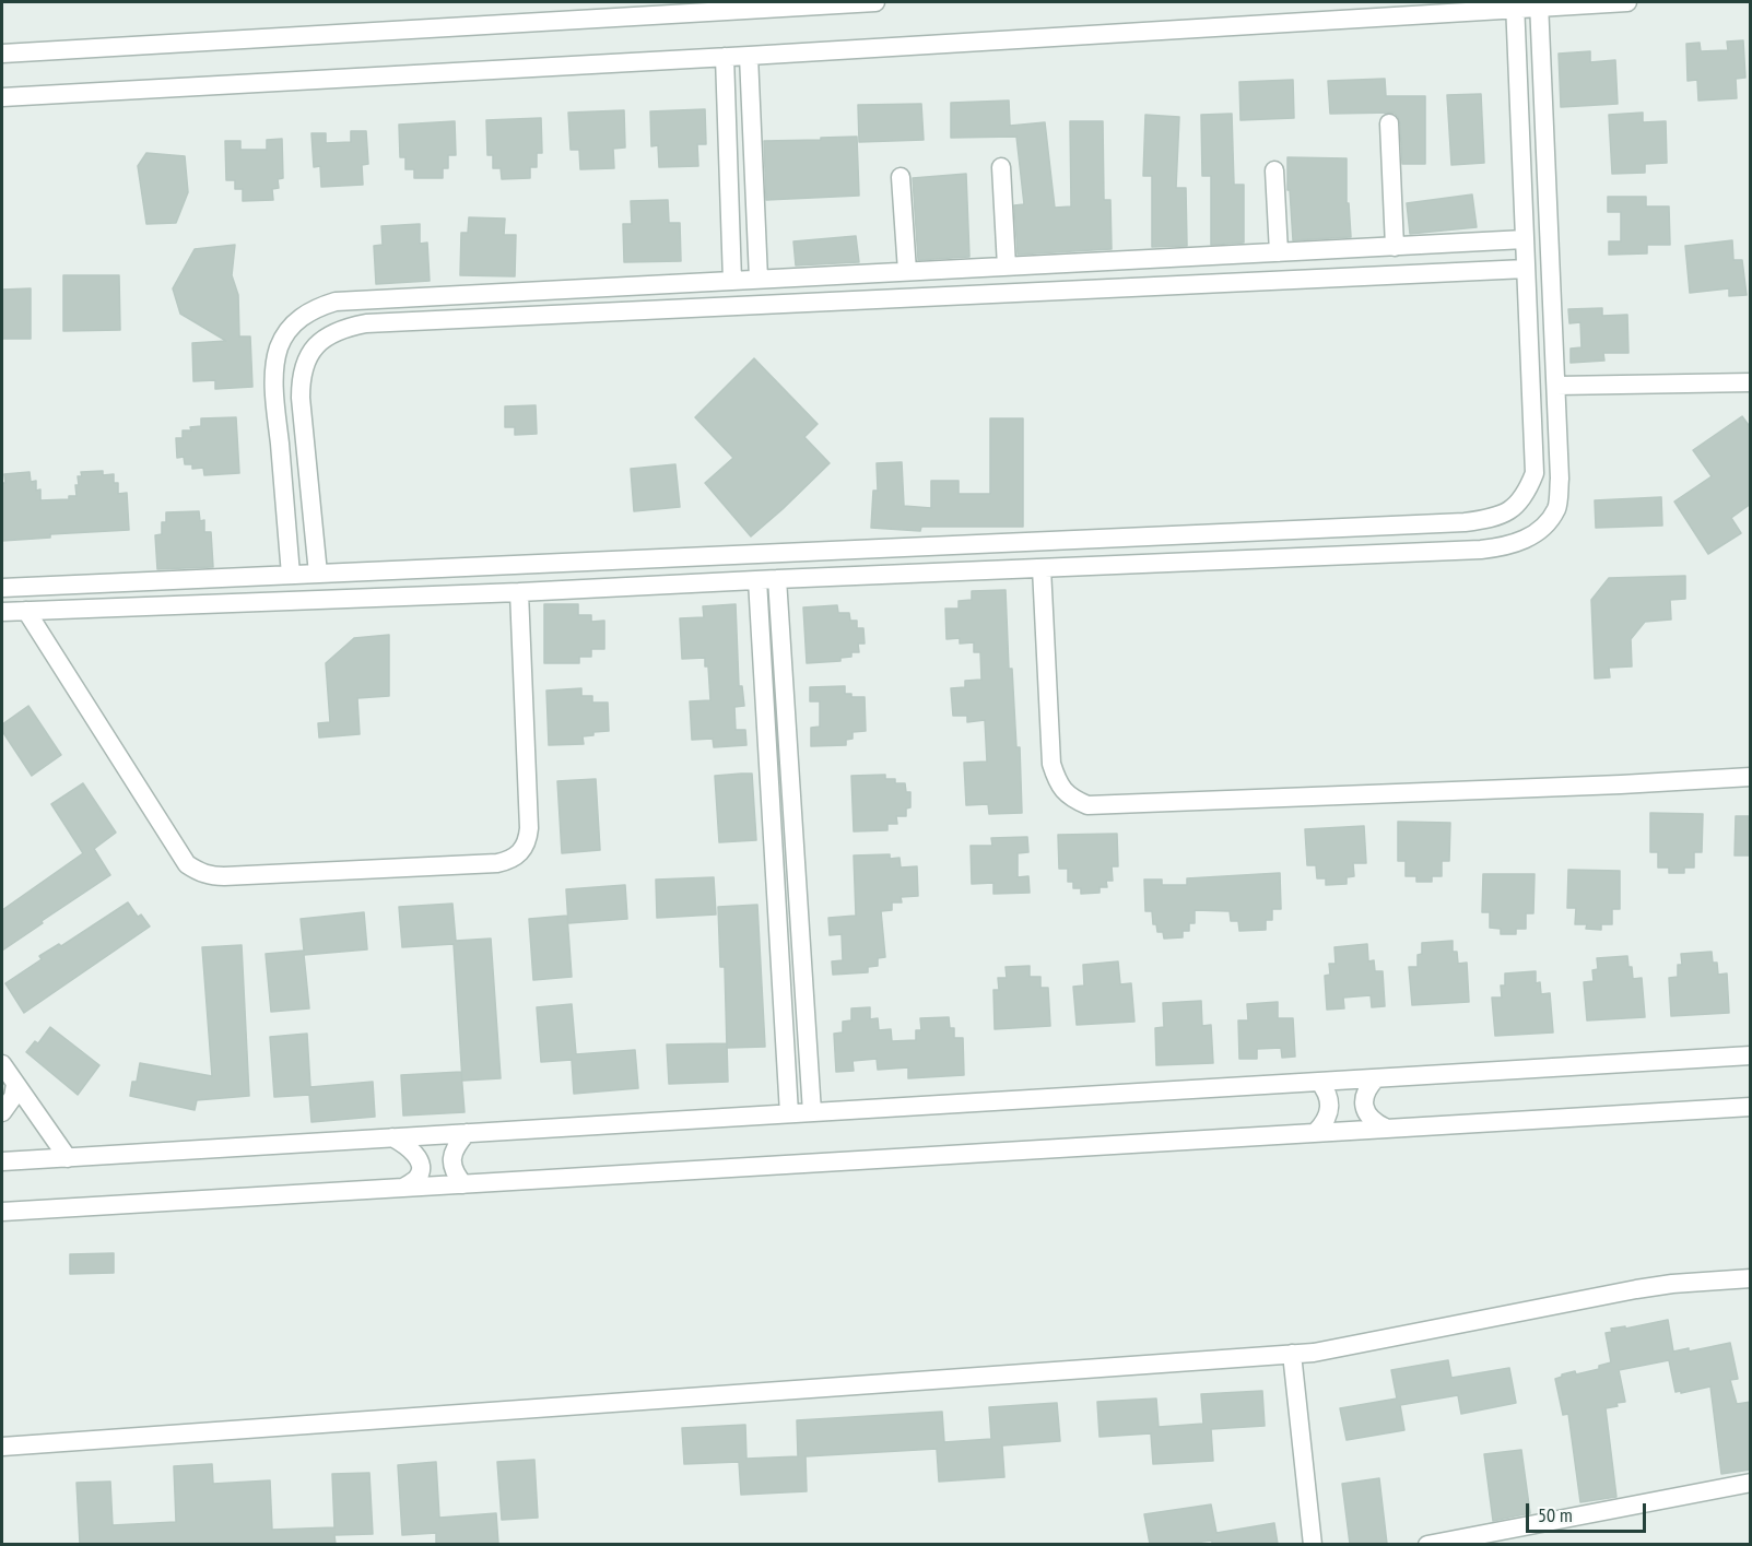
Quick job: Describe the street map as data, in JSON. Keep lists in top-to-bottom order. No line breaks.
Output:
{"scale_bar":"50 m"}
